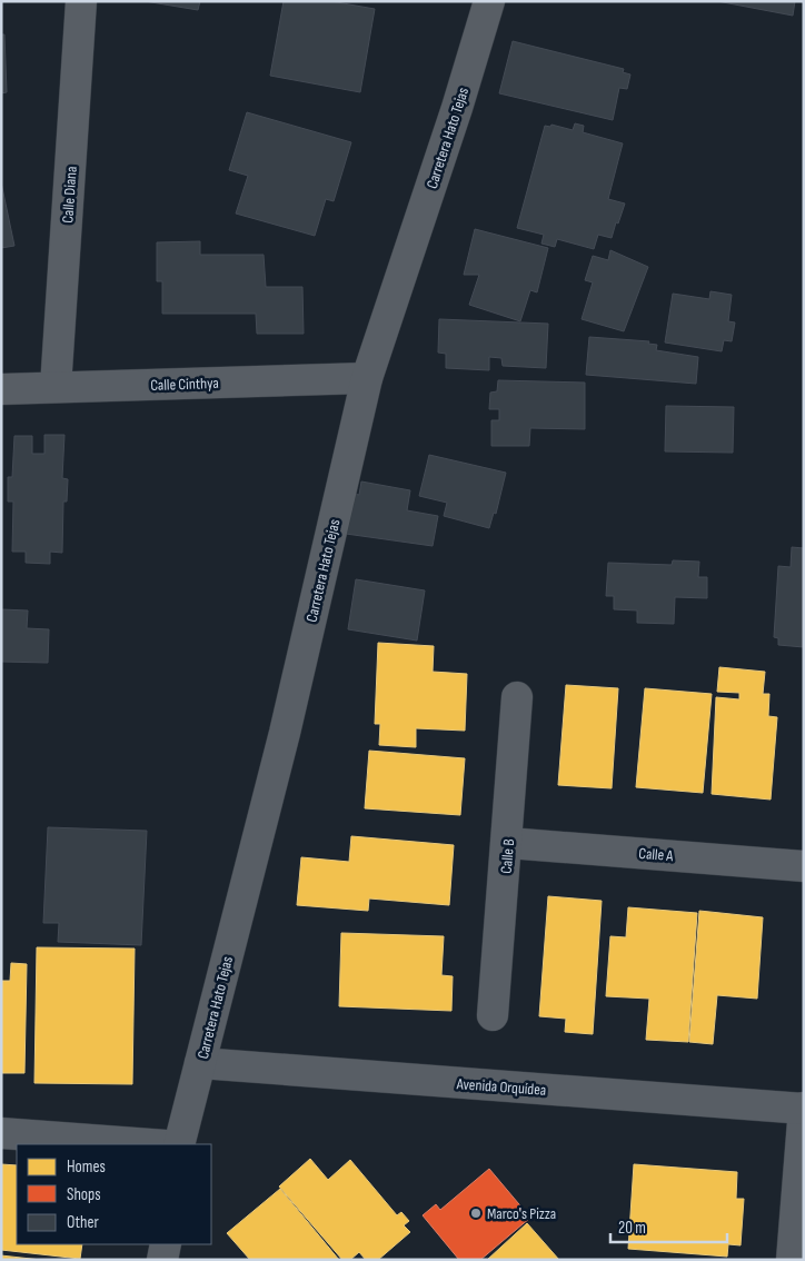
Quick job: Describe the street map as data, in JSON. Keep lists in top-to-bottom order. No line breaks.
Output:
{"streets":{"street":["Carretera Hato Tejas","Calle Diana","Calle Cinthya","Calle A","Calle B","Avenida Orquídea"]},"crossings":[["Carretera Hato Tejas","Calle Cinthya"],["Carretera Hato Tejas","Avenida Orquídea"],["Calle Diana","Calle Cinthya"],["Calle A","Calle B"]],"places":["Marco's Pizza"],"legend":["Homes","Shops","Other"],"scale_bar":"20 m"}
